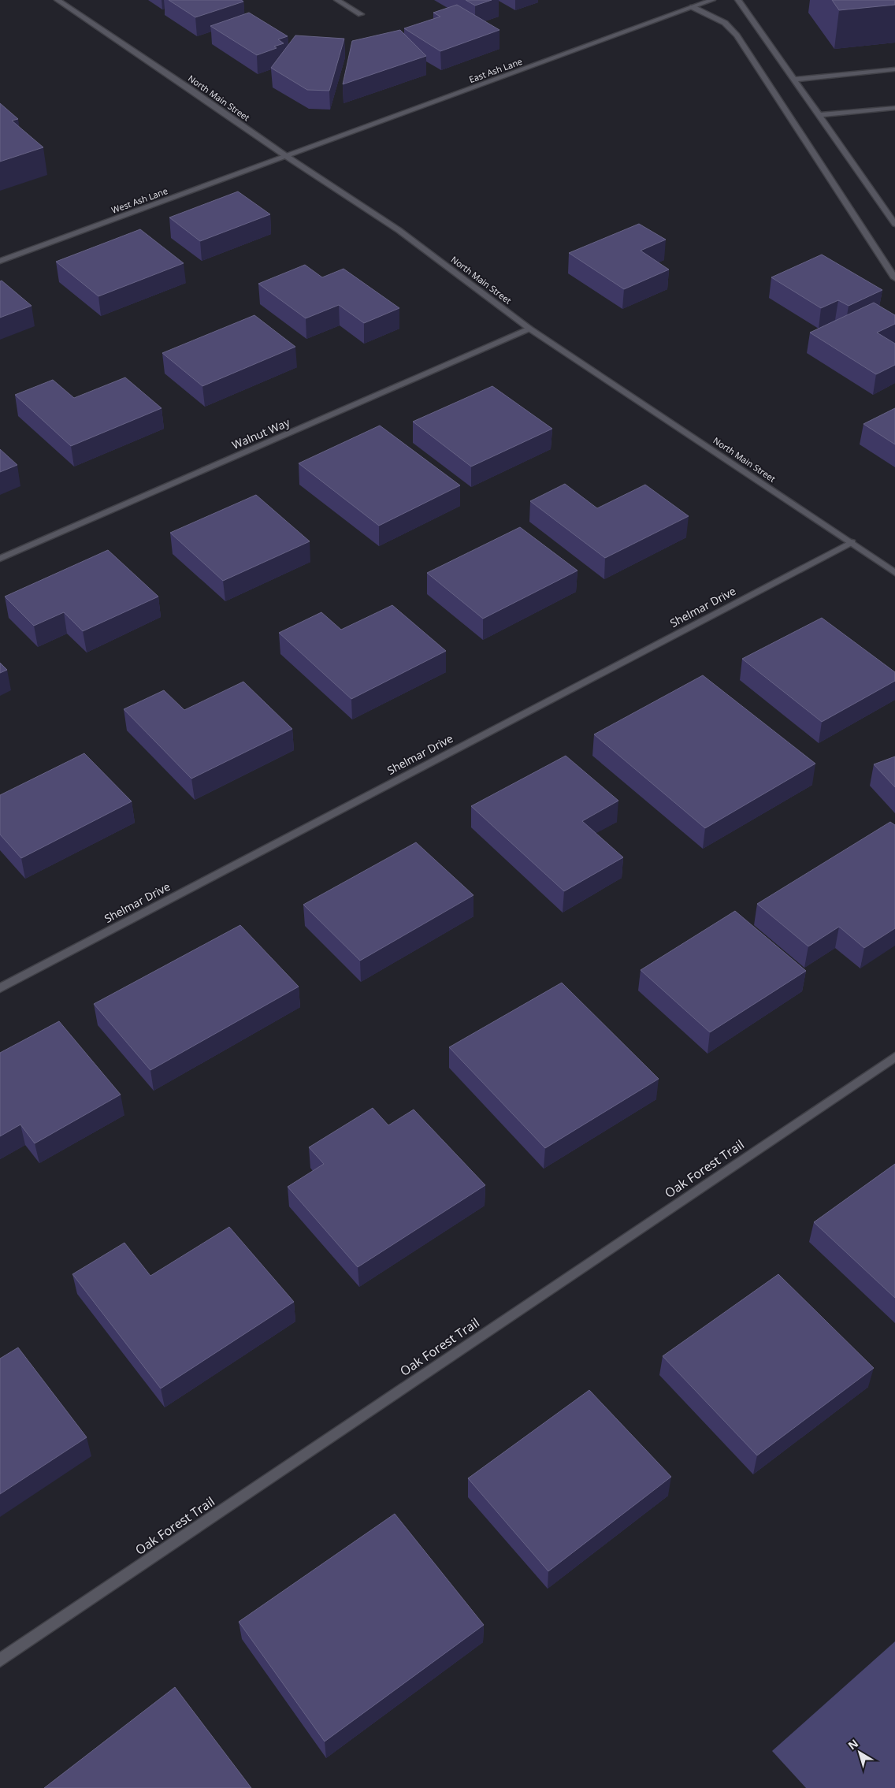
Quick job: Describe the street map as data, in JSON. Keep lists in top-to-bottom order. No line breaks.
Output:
{"streets":{"street":["East Ash Lane","North Main Street","West Ash Lane","Walnut Way","Shelmar Drive","Oak Forest Trail"]},"crossings":[["East Ash Lane","North Main Street"],["East Ash Lane","West Ash Lane"],["North Main Street","West Ash Lane"],["North Main Street","Walnut Way"],["North Main Street","Shelmar Drive"]],"north":"top left"}
